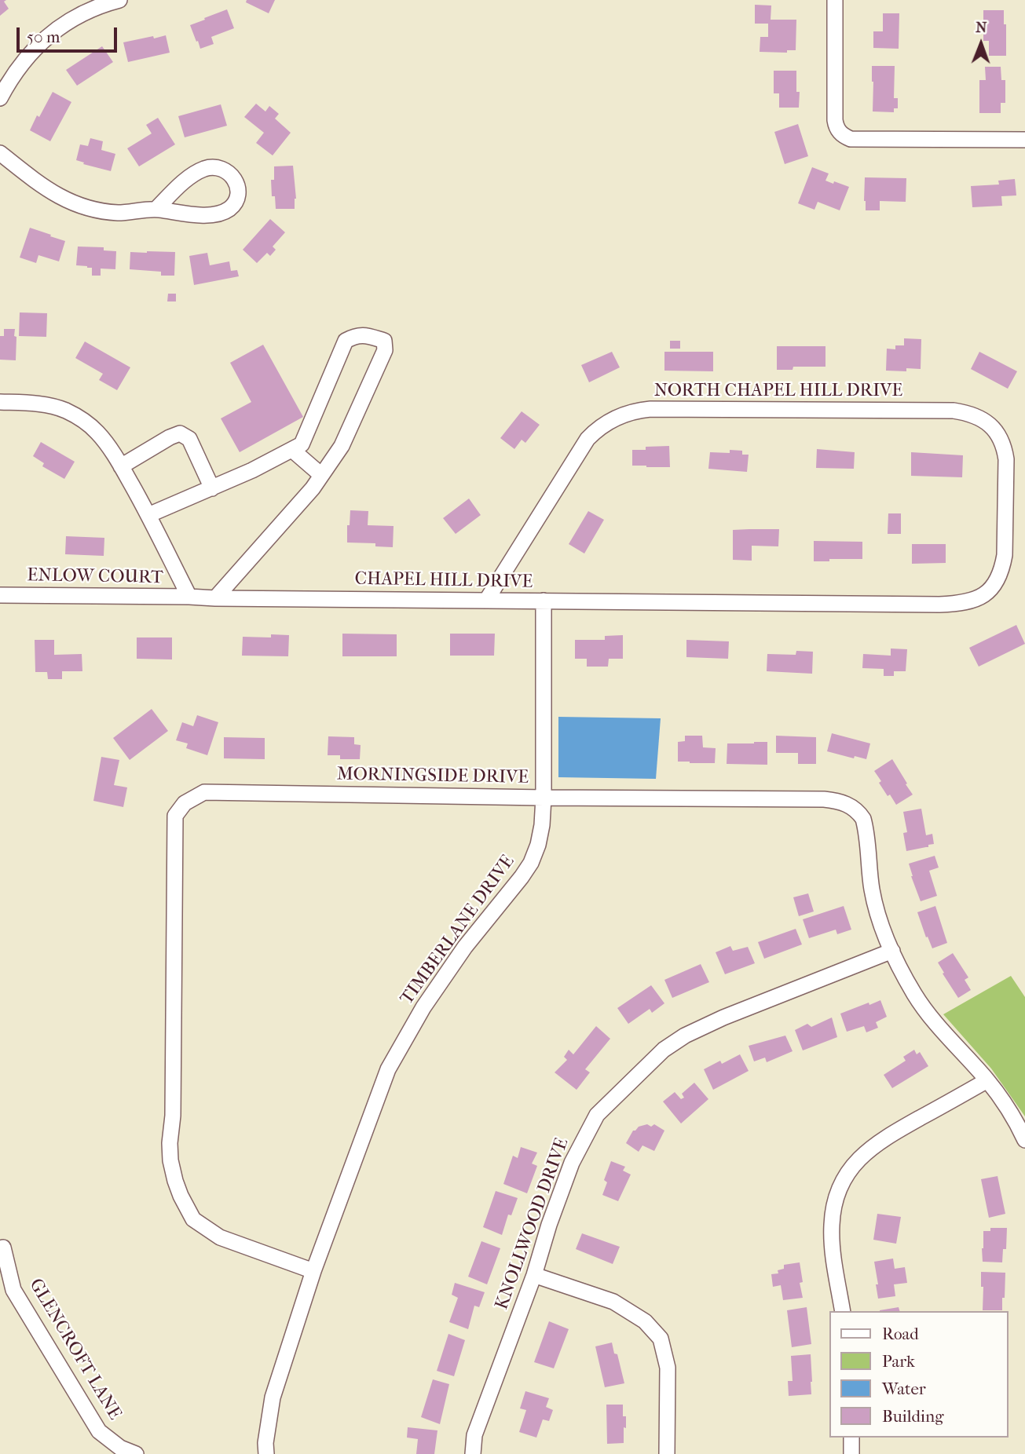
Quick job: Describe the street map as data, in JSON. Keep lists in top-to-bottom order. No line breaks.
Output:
{"streets":{"street":["NORTH CHAPEL HILL DRIVE","ENLOW COURT","CHAPEL HILL DRIVE","MORNINGSIDE DRIVE","TIMBERLANE DRIVE","KNOLLWOOD DRIVE","GLENCROFT LANE"]},"crossings":[["NORTH CHAPEL HILL DRIVE","CHAPEL HILL DRIVE"],["ENLOW COURT","CHAPEL HILL DRIVE"],["CHAPEL HILL DRIVE","TIMBERLANE DRIVE"],["MORNINGSIDE DRIVE","TIMBERLANE DRIVE"],["MORNINGSIDE DRIVE","KNOLLWOOD DRIVE"]],"legend":["Road","Park","Water","Building"],"scale_bar":"50 m","north":"top"}
